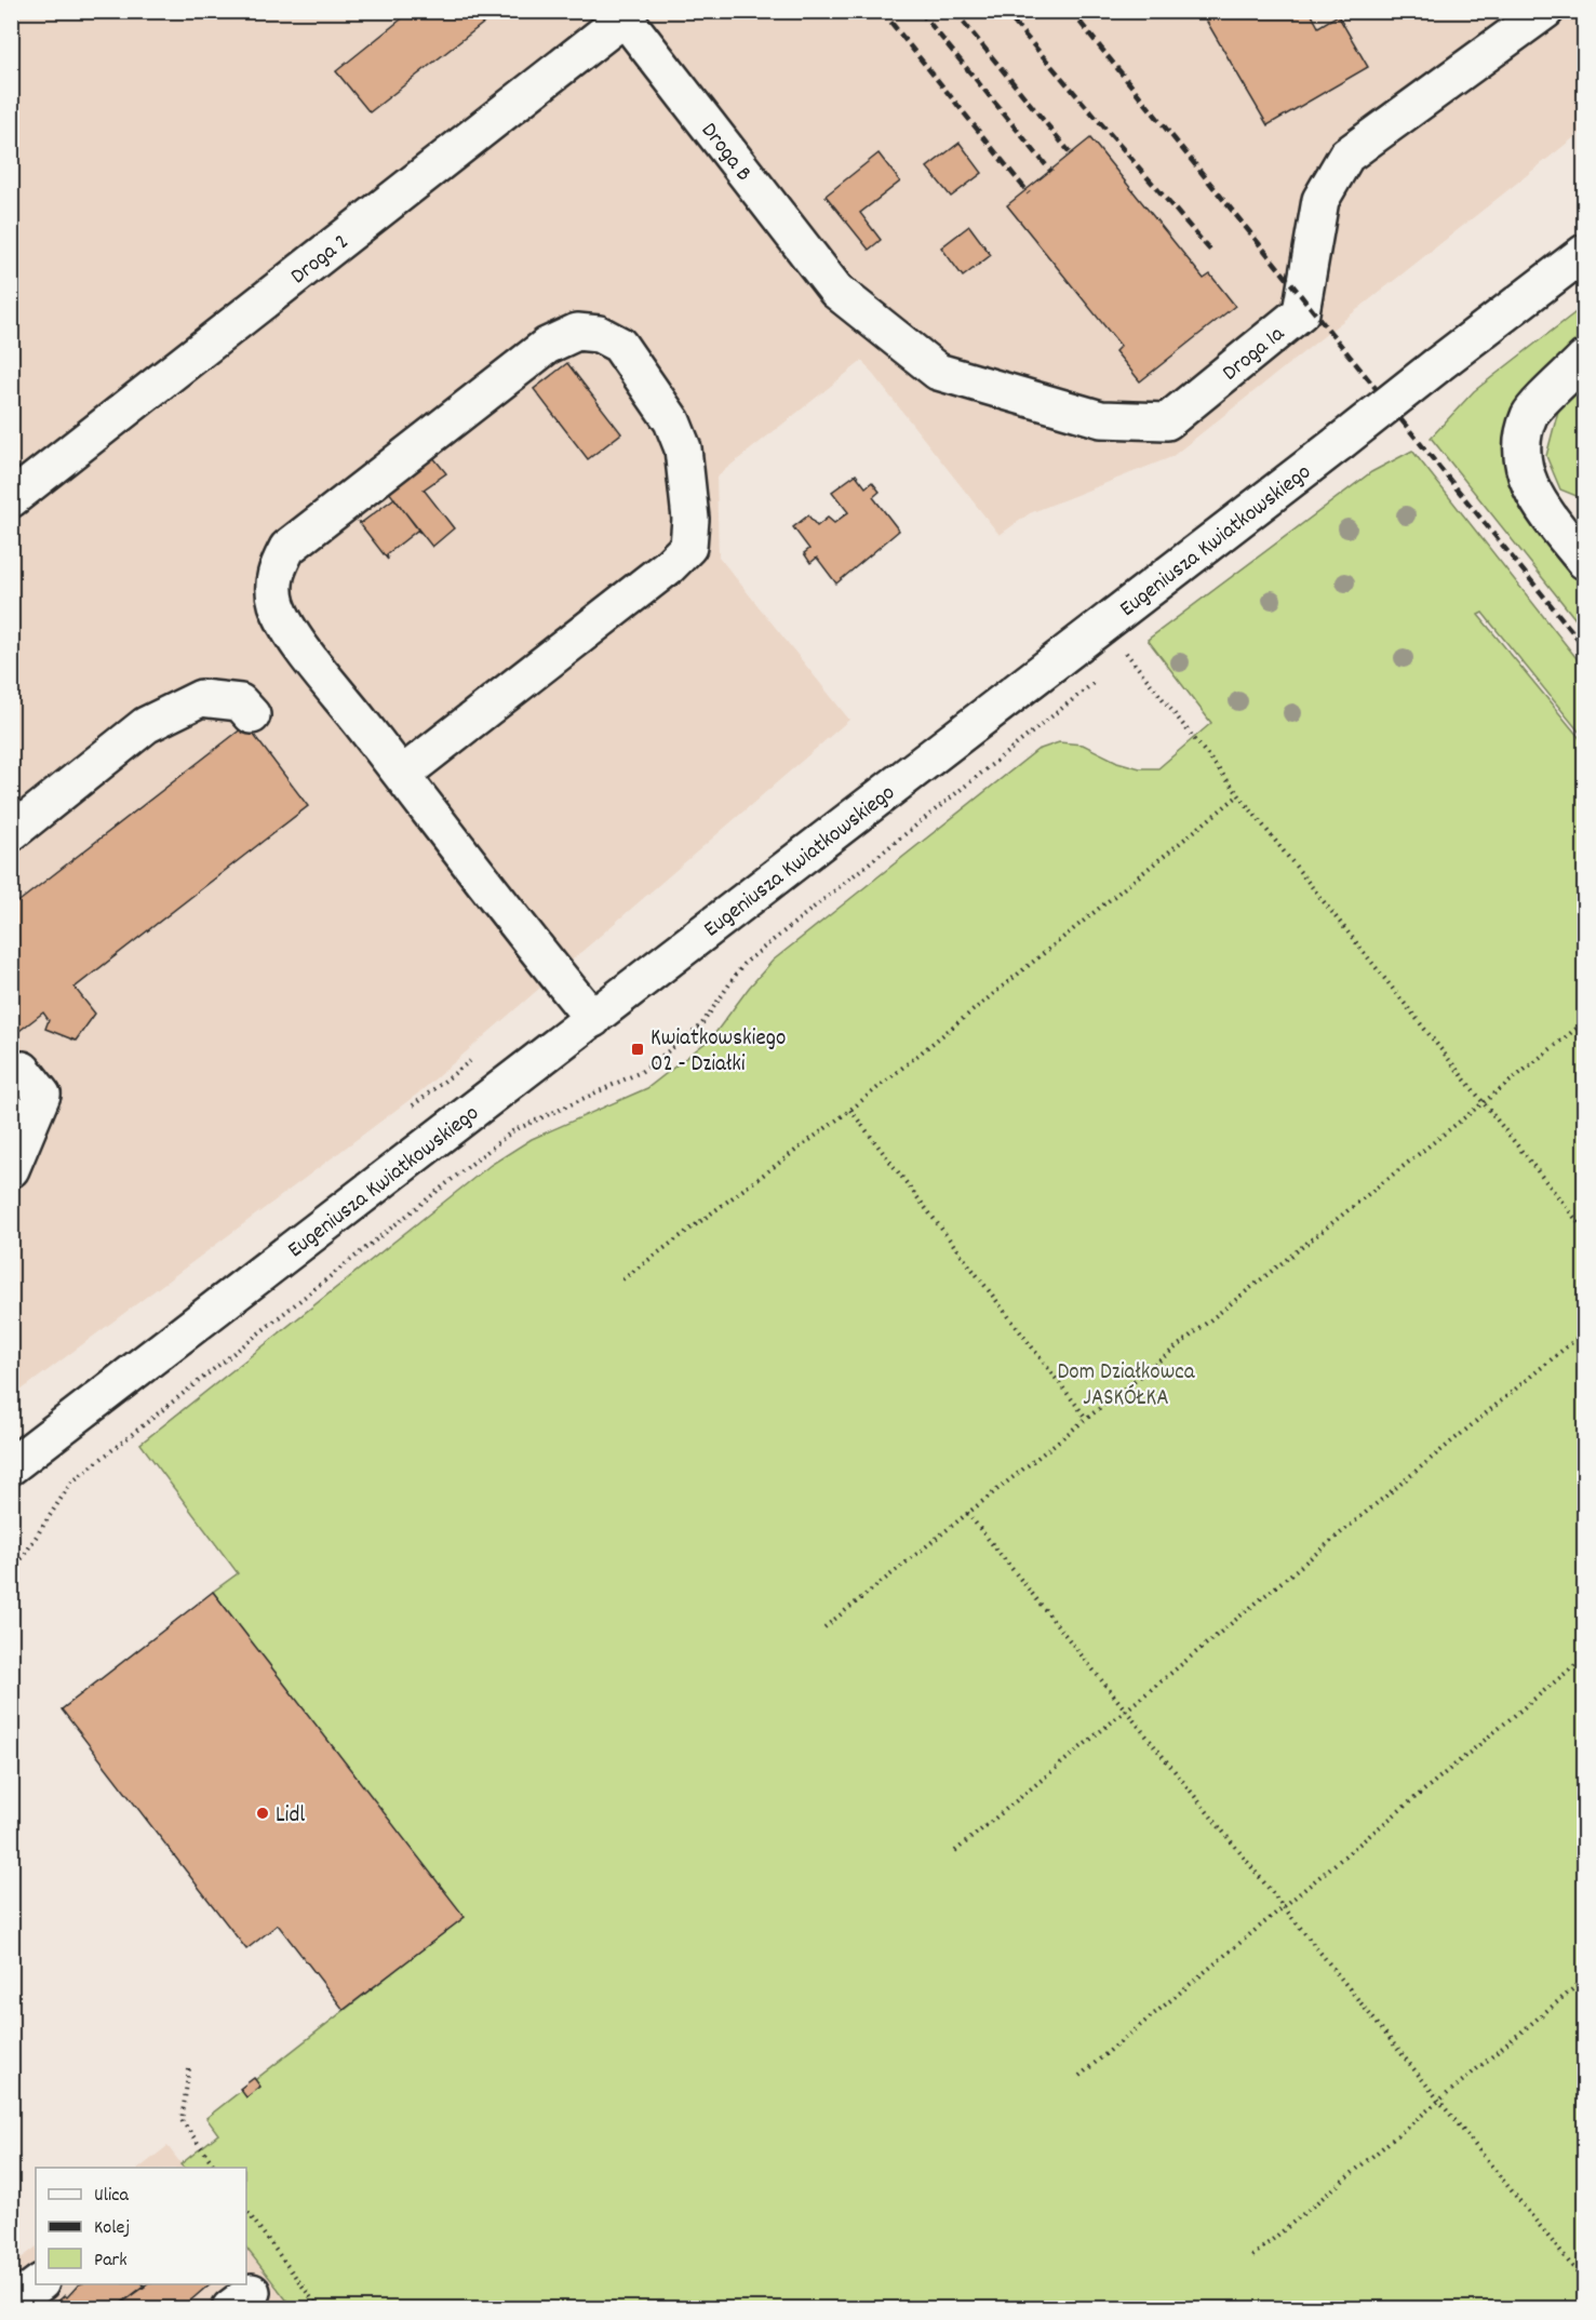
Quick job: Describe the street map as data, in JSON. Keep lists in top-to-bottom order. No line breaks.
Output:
{"streets":{"main road":["Droga B","Droga 2","Droga 1a","Eugeniusza Kwiatkowskiego"]},"crossings":[["Droga B","Droga 2"],["Droga B","Droga 1a"]],"parks":["Dom Działkowca JASKÓŁKA"],"places":{"transit":["Kwiatkowskiego 02 - Działki"],"other":["Lidl"]},"legend":["Ulica","Kolej","Park"]}
